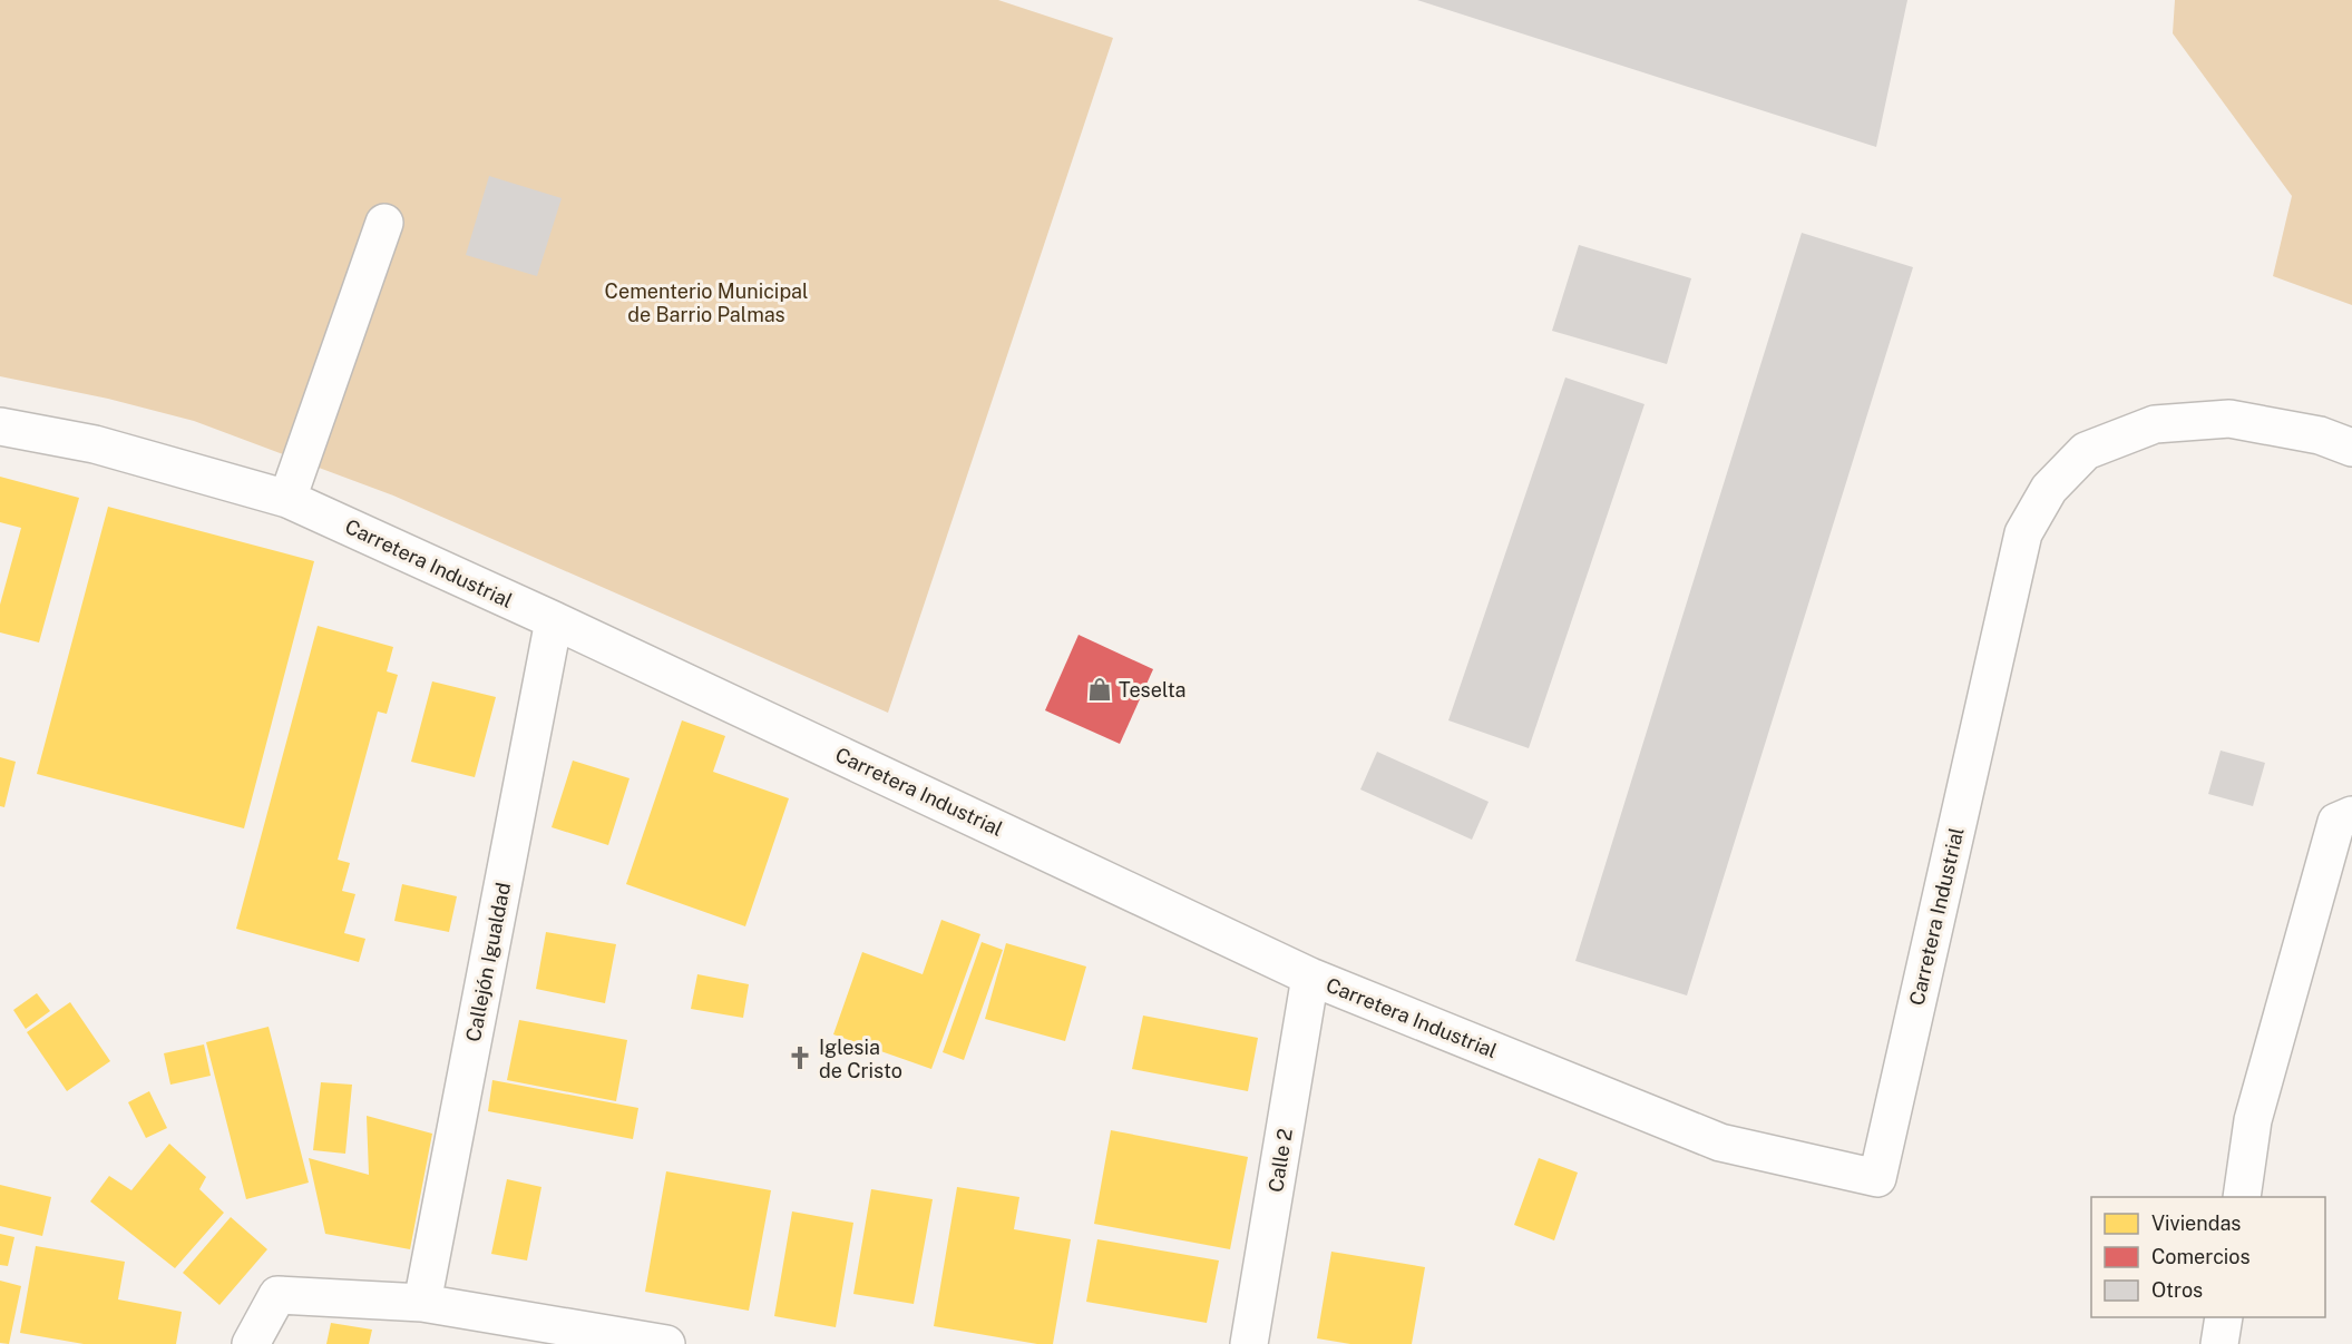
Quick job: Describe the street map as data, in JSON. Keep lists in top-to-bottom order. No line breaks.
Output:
{"streets":{"street":["Carretera Industrial","Callejón Igualdad","Calle 2"]},"crossings":[["Carretera Industrial","Callejón Igualdad"],["Carretera Industrial","Calle 2"]],"parks":["Cementerio Municipal de Barrio Palmas"],"places":{"shop":["Teselta"],"church":["Iglesia de Cristo"]},"legend":["Viviendas","Comercios","Otros"]}
